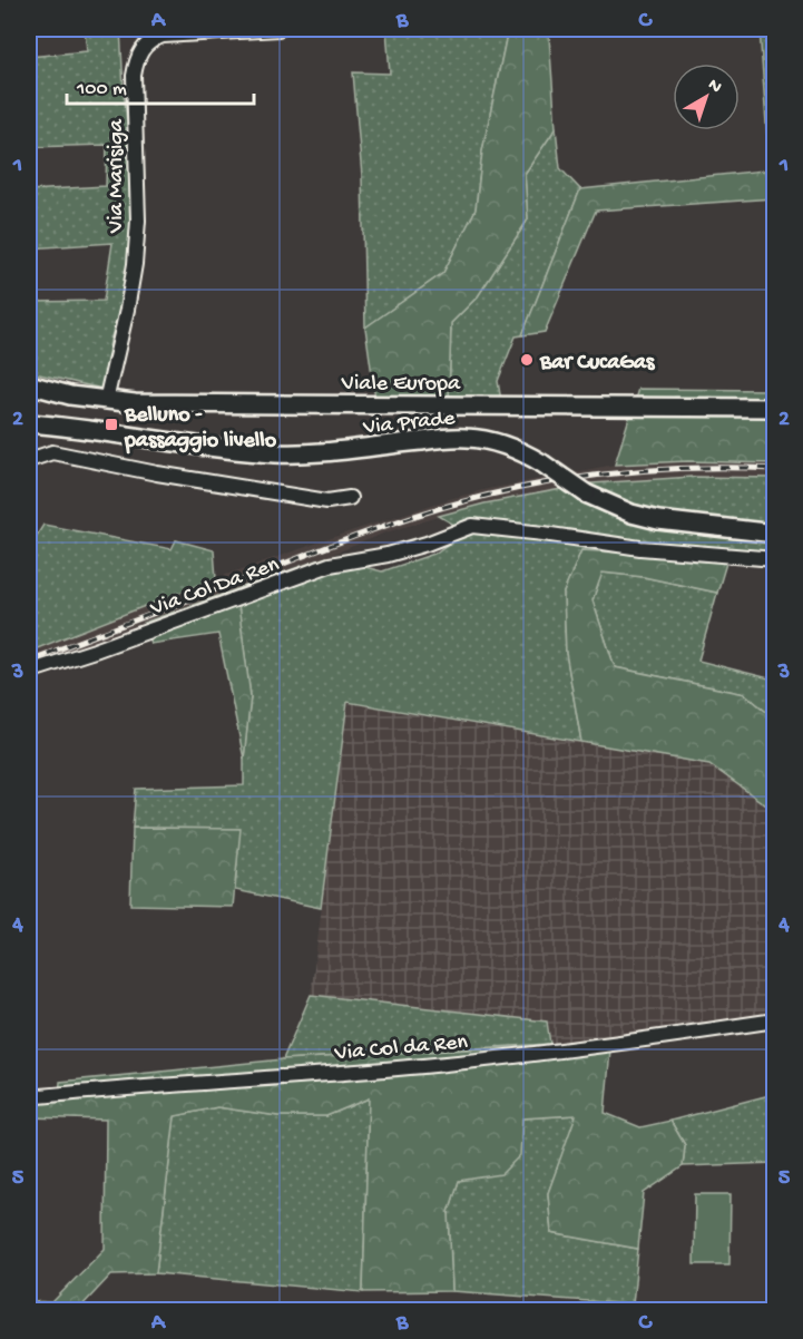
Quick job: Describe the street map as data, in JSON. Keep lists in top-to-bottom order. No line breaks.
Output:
{"streets":{"main road":["Viale Europa","Via Prade"],"street":["Via Marisiga","Via Col Da Ren","Via Col da Ren"]},"crossings":[["Via Marisiga","Viale Europa"]],"places":{"other":["Bar CucaGas"],"transit":["Belluno - passaggio livello"]},"scale_bar":"100 m","north":"top right","grid":{"columns":["A","B","C"],"rows":["1","2","3","4","5"]}}
